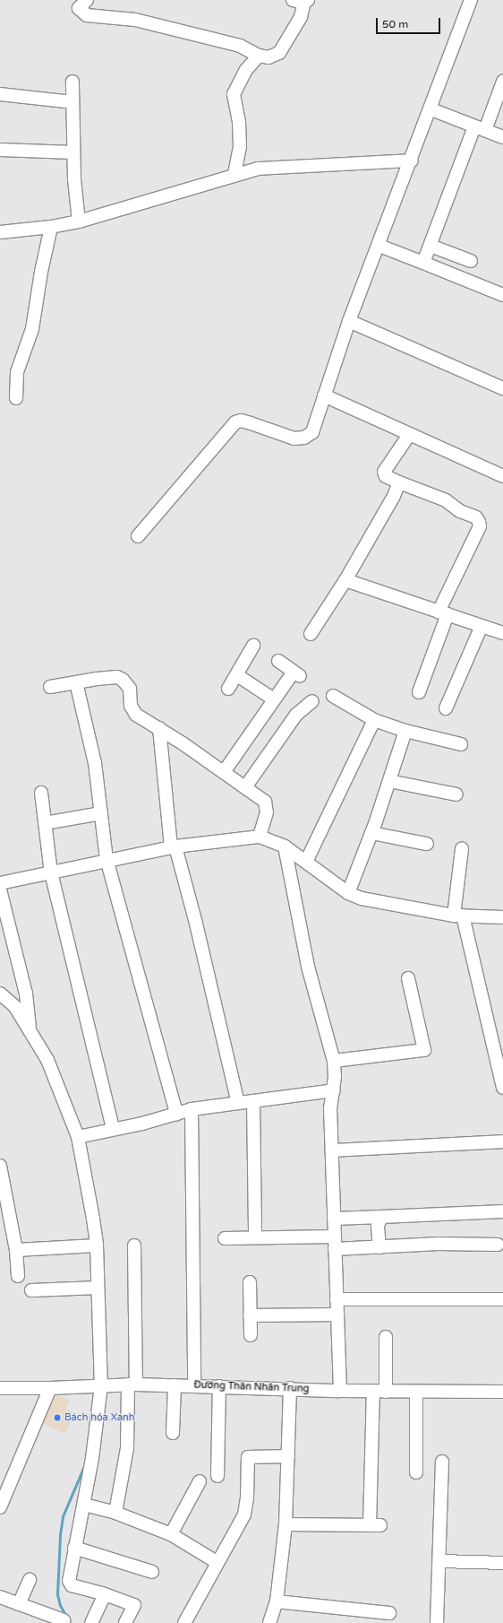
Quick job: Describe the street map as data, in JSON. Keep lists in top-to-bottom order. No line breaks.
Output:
{"streets":{"street":["Đường Thân Nhân Trung"]},"places":["Bách hóa Xanh"],"scale_bar":"50 m"}
